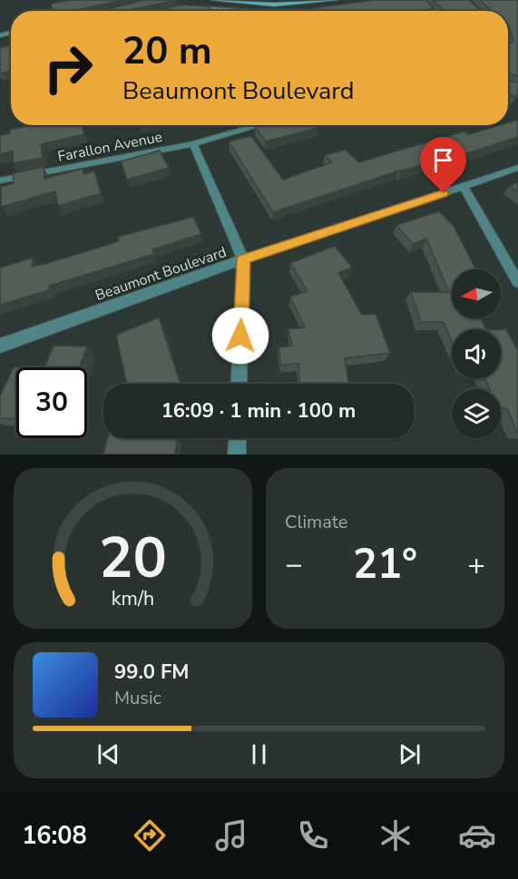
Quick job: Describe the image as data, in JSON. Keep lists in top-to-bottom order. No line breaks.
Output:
{"streets":{"street":["Farallon Avenue","Beaumont Boulevard"]},"north":"left","page":{"turn":["20 m","Beaumont Boulevard"],"limit":"30","trip":"16:09 · 1 min · 100 m","tile":"Climate","heat":["−","21°","+"],"song":["99.0 FM","Music"],"tabs":"16:08","gauge":["20","km/h"]}}
